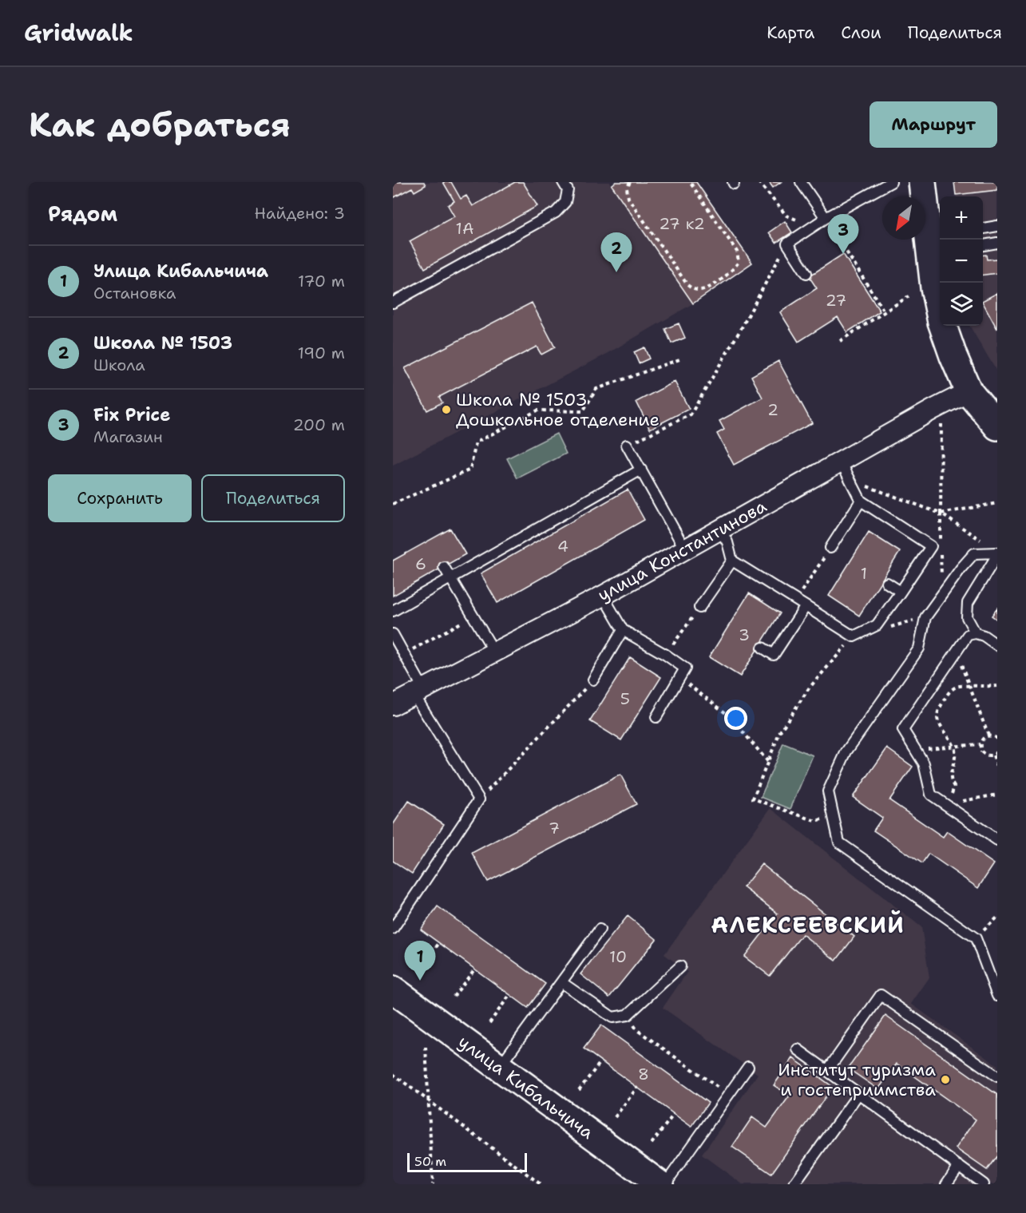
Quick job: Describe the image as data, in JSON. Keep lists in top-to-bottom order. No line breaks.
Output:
{"streets":{"street":["улица Константинова","улица Кибальчича"]},"districts":["АЛЕКСЕЕВСКИЙ"],"places":["Школа № 1503 Дошкольное отделение","Институт туризма и гостеприимства"],"house_numbers":["27 к2","1А","27","2","4","6","1","3","5","7","10","8"],"scale_bar":"50 m","north":"bottom left","page":{"header":"Gridwalk","nav":["Карта","Слои","Поделиться"],"buttons":["Маршрут",["Сохранить","Поделиться"]],"title":"Как добраться","heading":["Рядом","Найдено: 3"],"map_buttons":["+","−"],"pins":["3","2","1"],"list":[{"mark":"1","name":"Улица Кибальчича","note":"Остановка","value":"170 m"},{"mark":"2","name":"Школа № 1503","note":"Школа","value":"190 m"},{"mark":"3","name":"Fix Price","note":"Магазин","value":"200 m"}],"scale":"50 m"}}
